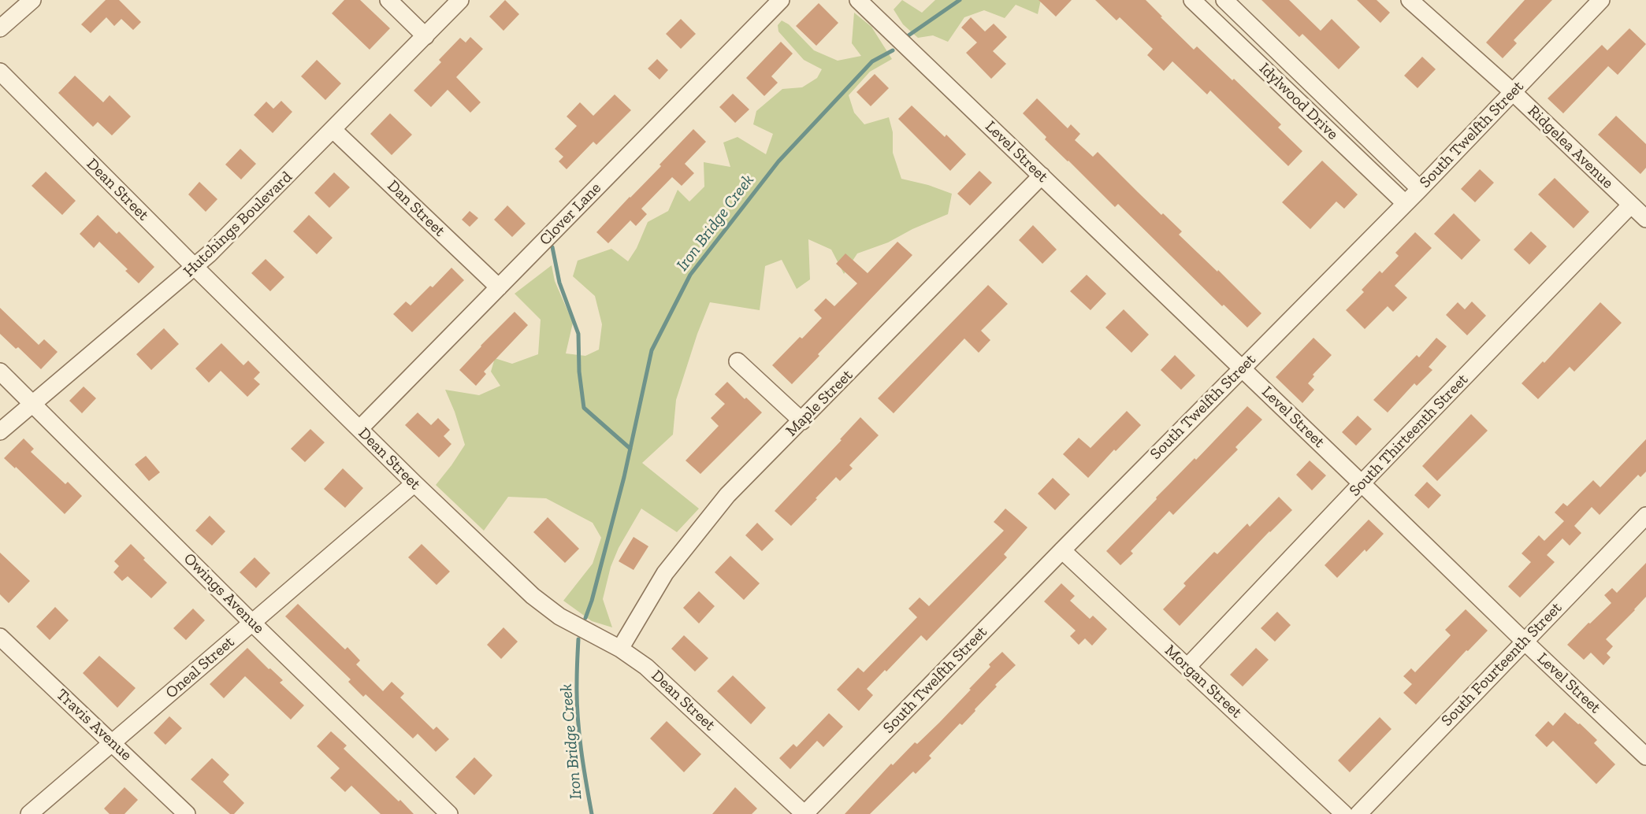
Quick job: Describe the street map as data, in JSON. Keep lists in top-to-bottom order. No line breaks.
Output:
{"streets":{"street":["Idylwood Drive","South Twelfth Street","Ridgelea Avenue","Level Street","Dean Street","Dan Street","Clover Lane","Hutchings Boulevard","Maple Street","South Thirteenth Street","Owings Avenue","South Fourteenth Street","Oneal Street","Morgan Street","Travis Avenue"]},"crossings":[["Idylwood Drive","South Twelfth Street"],["South Twelfth Street","Ridgelea Avenue"],["South Twelfth Street","Level Street"],["South Twelfth Street","Dean Street"],["South Twelfth Street","Morgan Street"],["Ridgelea Avenue","South Thirteenth Street"],["Level Street","Maple Street"],["Level Street","South Thirteenth Street"],["Level Street","South Fourteenth Street"],["Dean Street","Clover Lane"],["Dean Street","Hutchings Boulevard"],["Dean Street","Maple Street"],["Dean Street","Oneal Street"],["Dan Street","Clover Lane"],["Dan Street","Hutchings Boulevard"],["Hutchings Boulevard","Owings Avenue"],["South Thirteenth Street","Morgan Street"],["Owings Avenue","Oneal Street"],["Oneal Street","Travis Avenue"]],"water":["Iron Bridge Creek"]}
